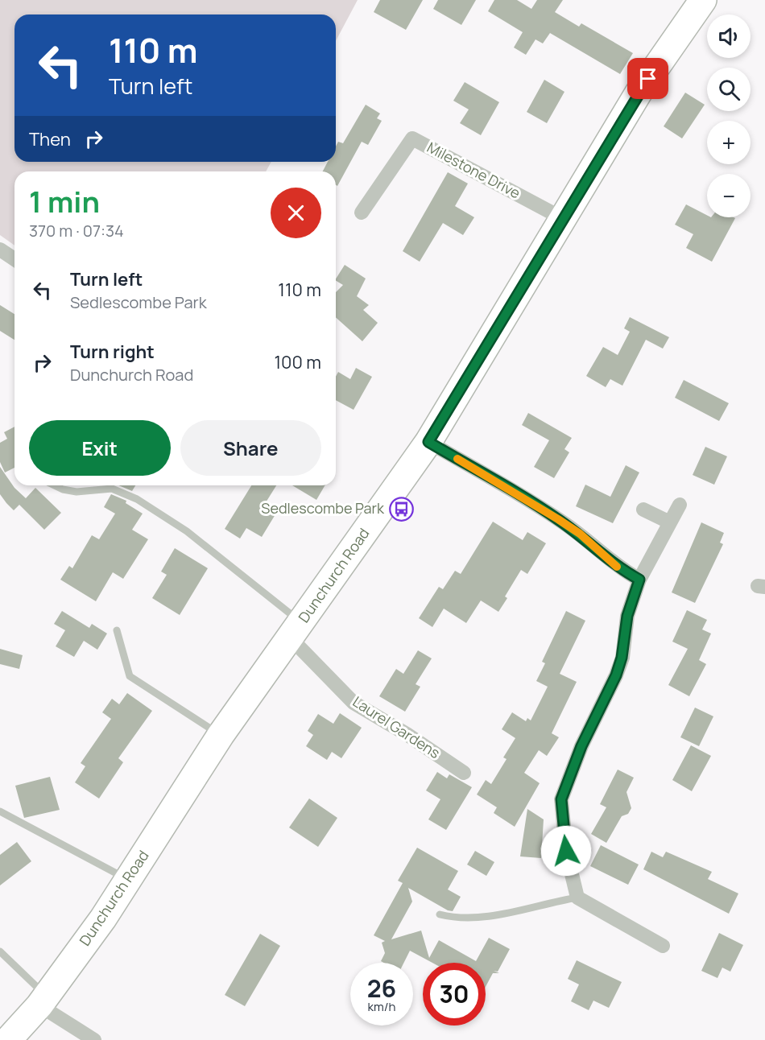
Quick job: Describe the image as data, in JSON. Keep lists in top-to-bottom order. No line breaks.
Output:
{"streets":{"highway":["Dunchurch Road"],"street":["Milestone Drive","Laurel Gardens"]},"crossings":[["Milestone Drive","Dunchurch Road"],["Dunchurch Road","Laurel Gardens"]],"places":{"bus stop":["Sedlescombe Park"]},"page":{"map_buttons":["+","−"],"turn":["110 m","Turn left"],"then":"Then","heading":["1 min","370 m · 07:34"],"list":[{"name":"Turn left","note":"Sedlescombe Park","value":"110 m"},{"name":"Turn right","note":"Dunchurch Road","value":"100 m"}],"buttons":["Exit","Share"],"speed":"26 km/h","limit":"30"}}
